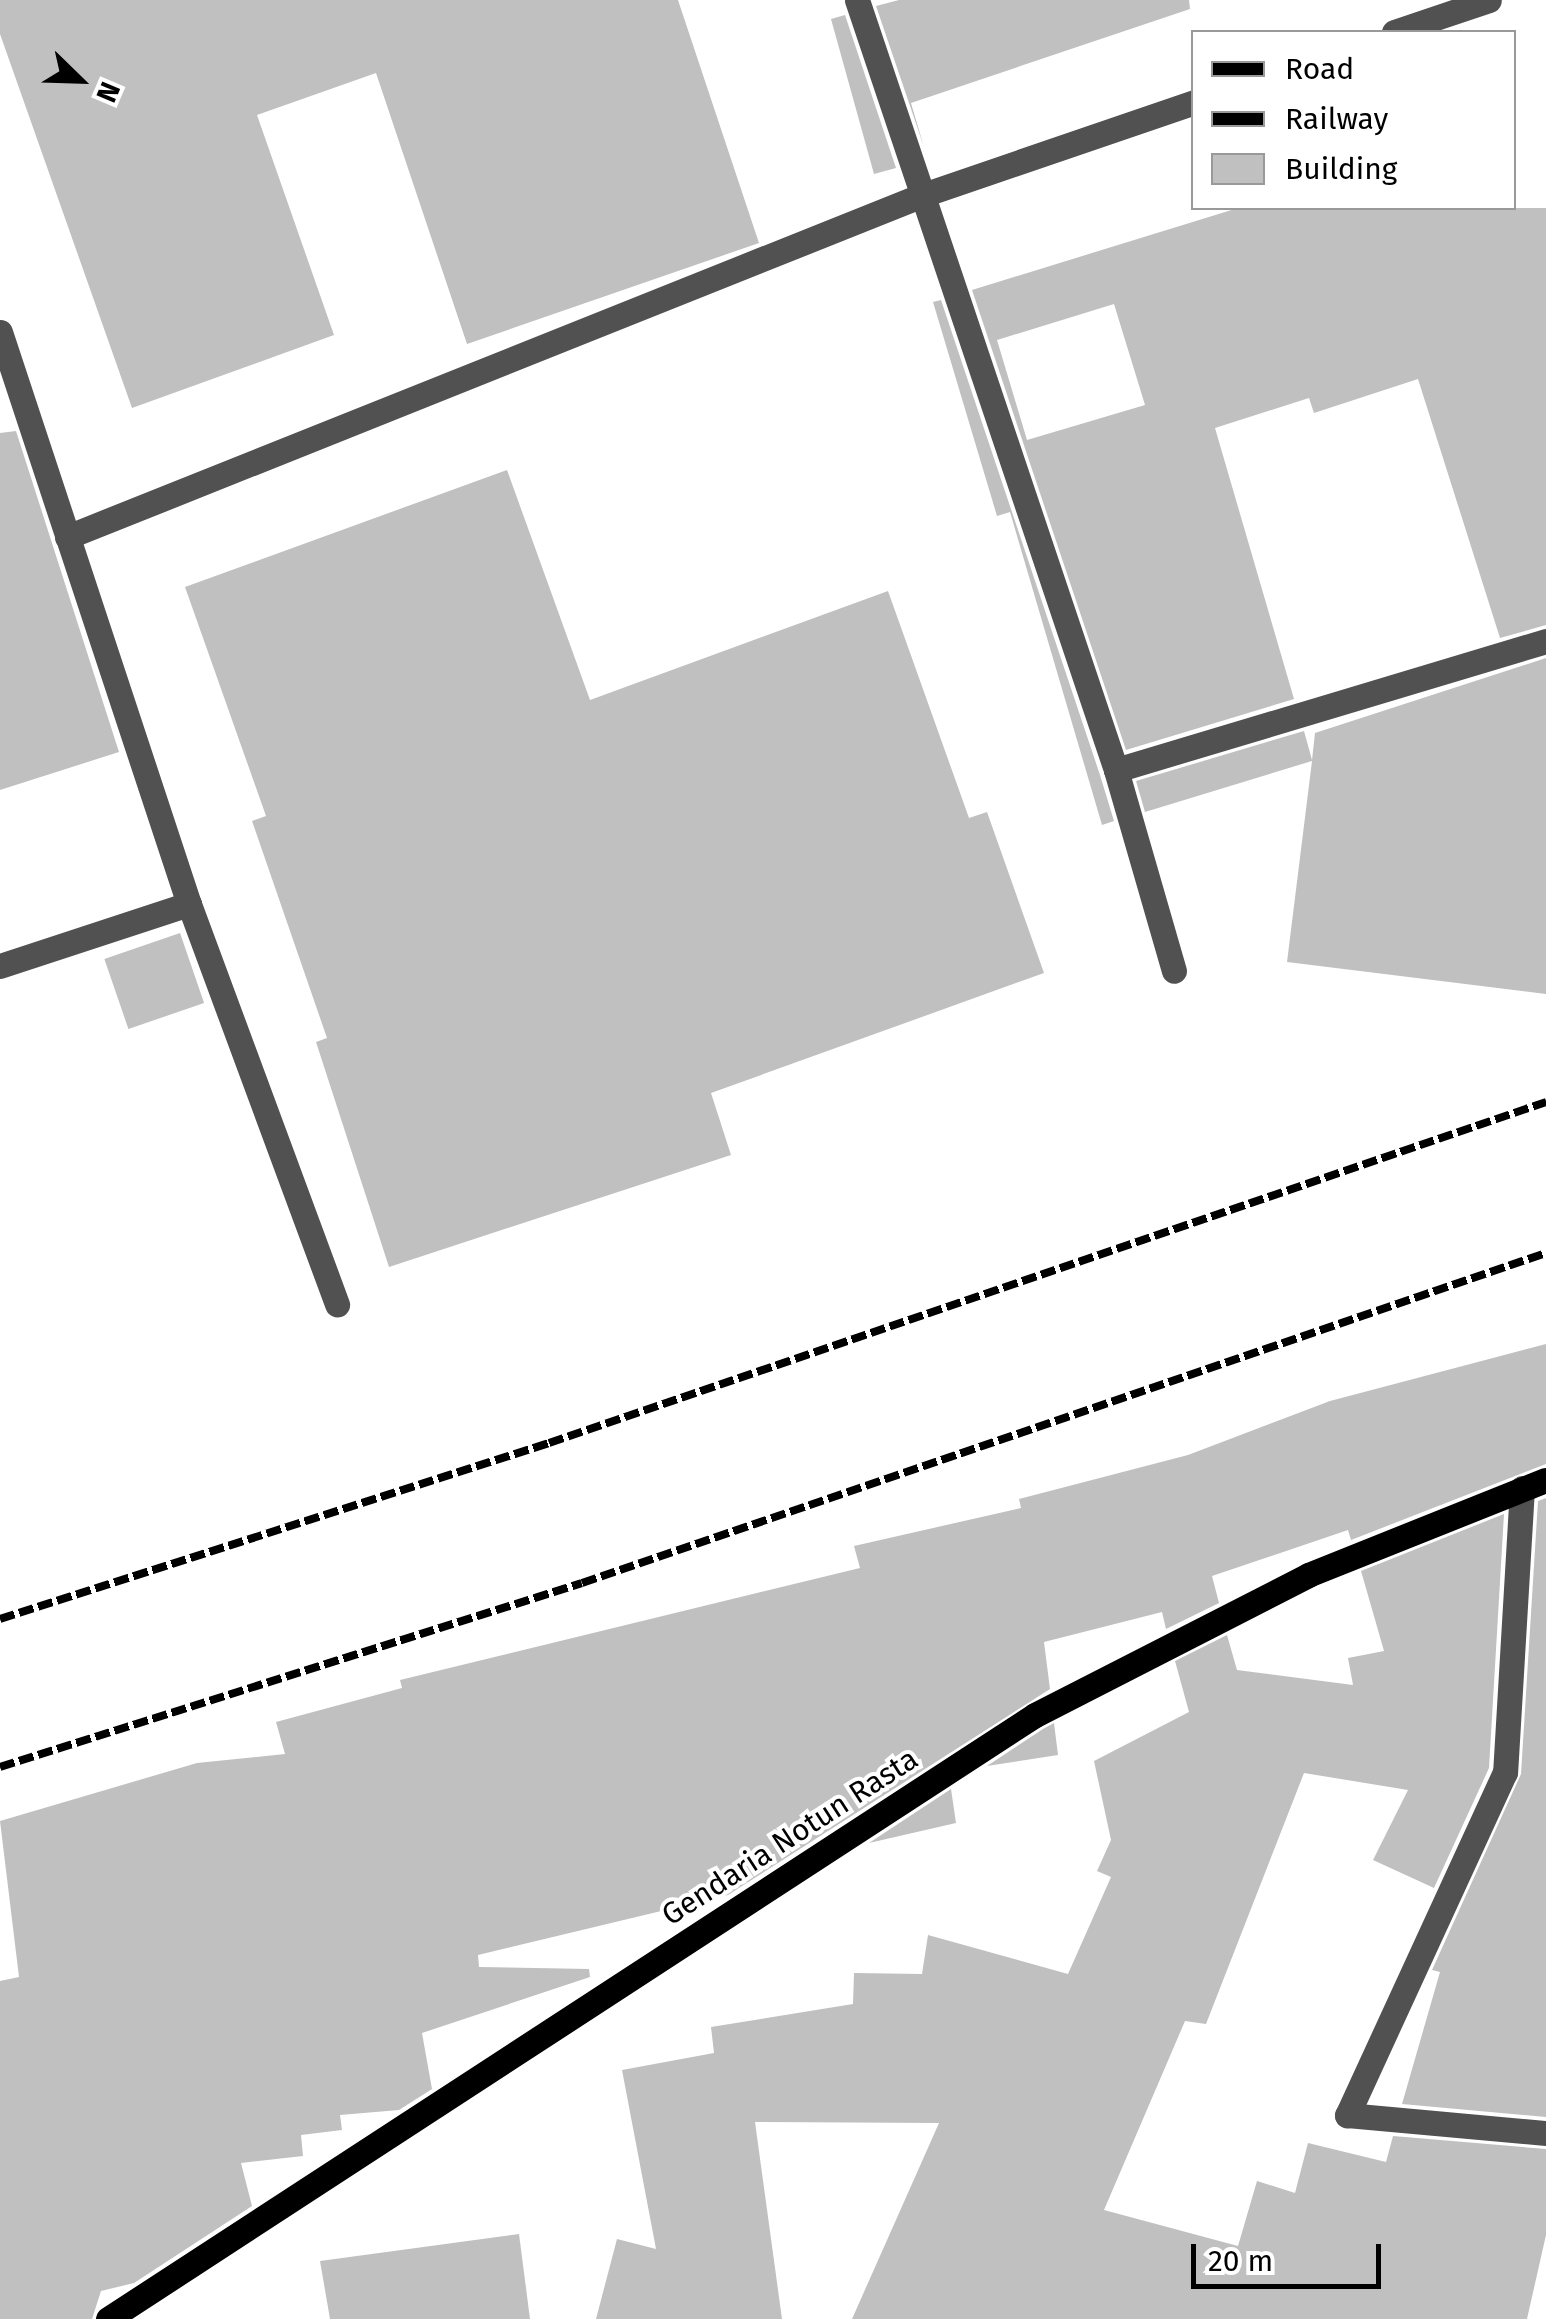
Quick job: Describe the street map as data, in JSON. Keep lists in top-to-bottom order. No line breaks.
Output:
{"streets":{"main road":["Gendaria Notun Rasta"]},"legend":["Road","Railway","Building"],"scale_bar":"20 m","north":"bottom right"}
